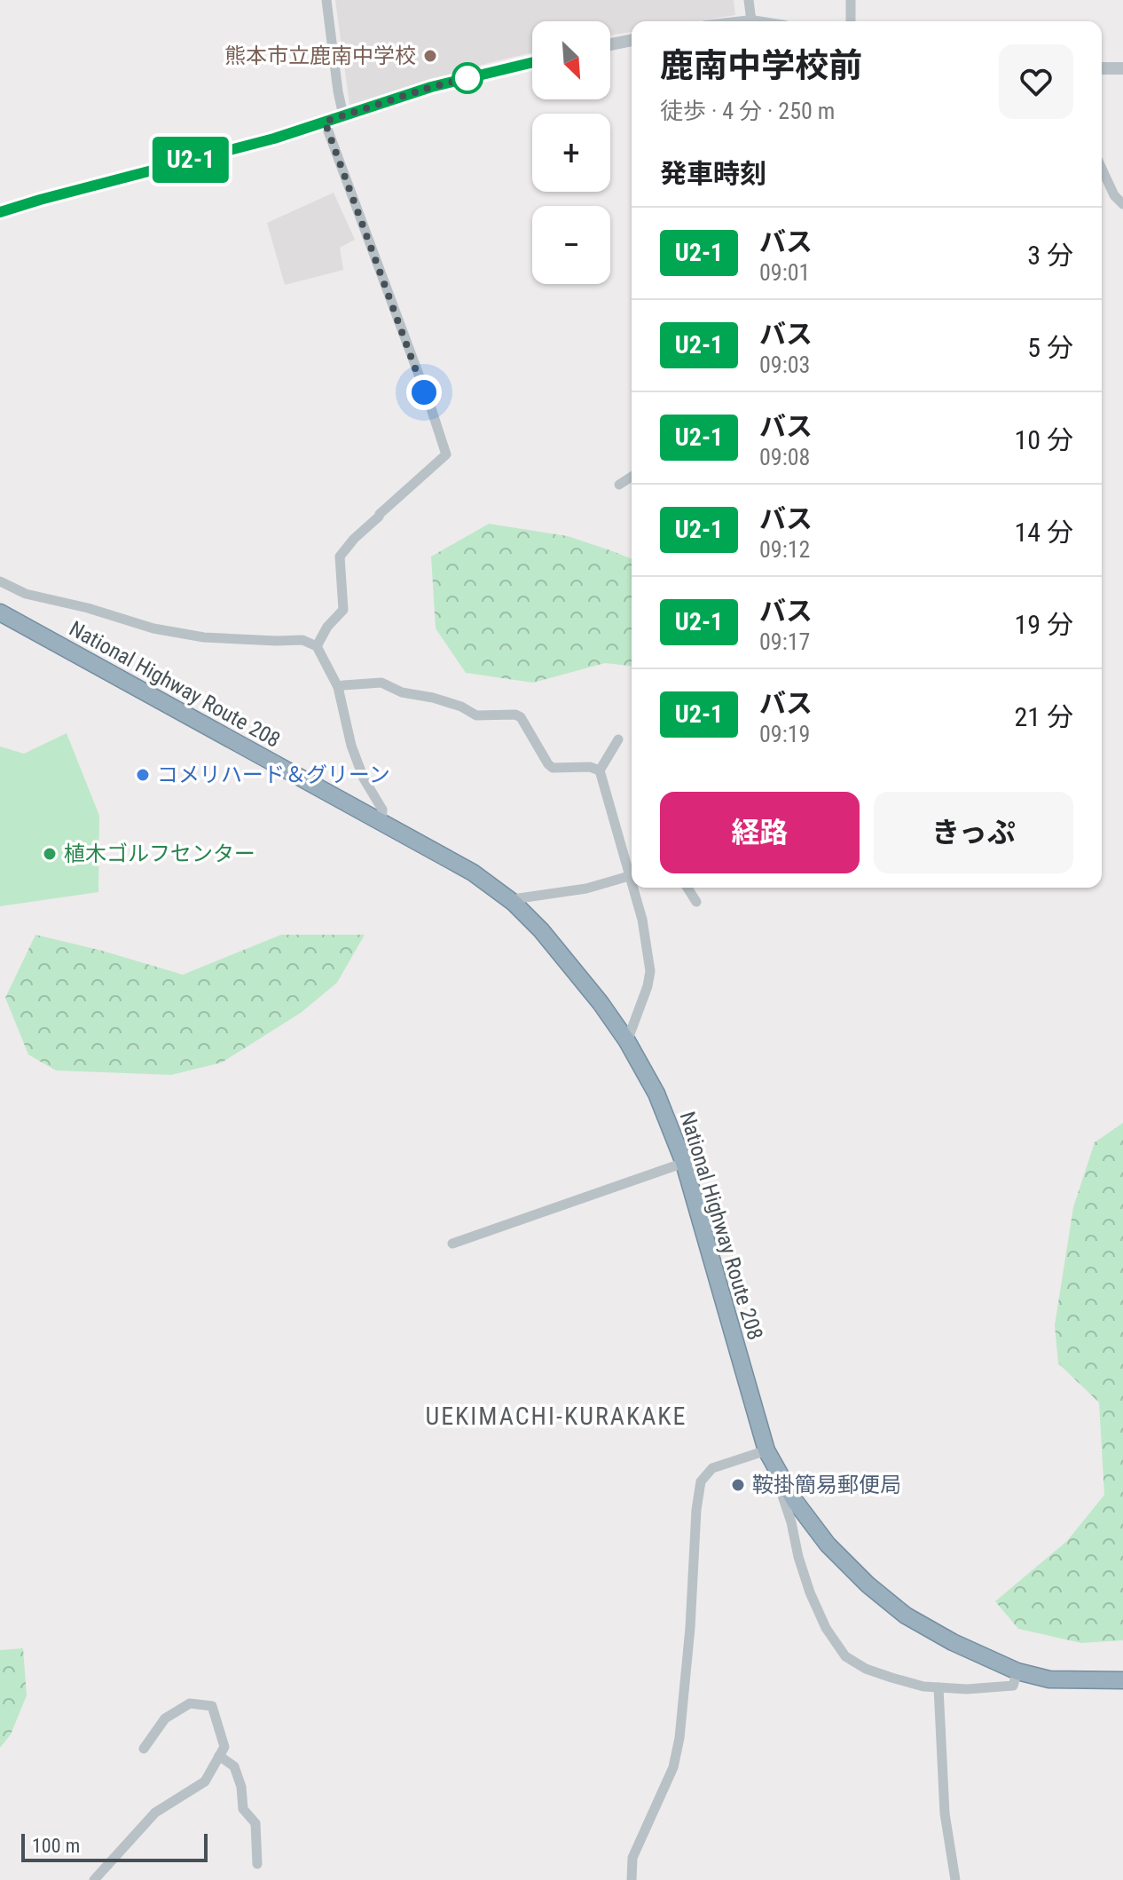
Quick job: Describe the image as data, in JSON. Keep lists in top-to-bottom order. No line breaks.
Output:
{"streets":{"highway":["National Highway Route 208"]},"districts":["UEKIMACHI-KURAKAKE"],"places":["熊本市立鹿南中学校","コメリハード＆グリーン","植木ゴルフセンター","鞍掛簡易郵便局"],"lines":["bus line U2-1"],"scale_bar":"100 m","north":"bottom right","page":{"on_map":"U2-1","map_buttons":["+","−"],"heading":[["鹿南中学校前","徒歩 · 4 分 · 250 m"],"発車時刻"],"list":[{"mark":"U2-1","name":"バス","note":"09:01","value":"3 分"},{"mark":"U2-1","name":"バス","note":"09:03","value":"5 分"},{"mark":"U2-1","name":"バス","note":"09:08","value":"10 分"},{"mark":"U2-1","name":"バス","note":"09:12","value":"14 分"},{"mark":"U2-1","name":"バス","note":"09:17","value":"19 分"},{"mark":"U2-1","name":"バス","note":"09:19","value":"21 分"}],"buttons":["経路","きっぷ"],"scale":"100 m"}}
